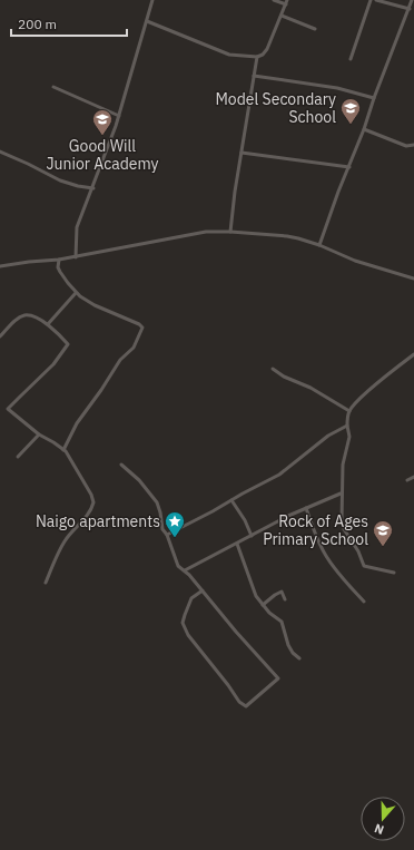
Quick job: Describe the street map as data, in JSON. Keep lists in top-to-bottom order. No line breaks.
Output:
{"places":{"school or university":["Model Secondary School","Good Will Junior Academy","Rock of Ages Primary School"],"place":["Naigo apartments"]},"scale_bar":"200 m","north":"bottom"}
